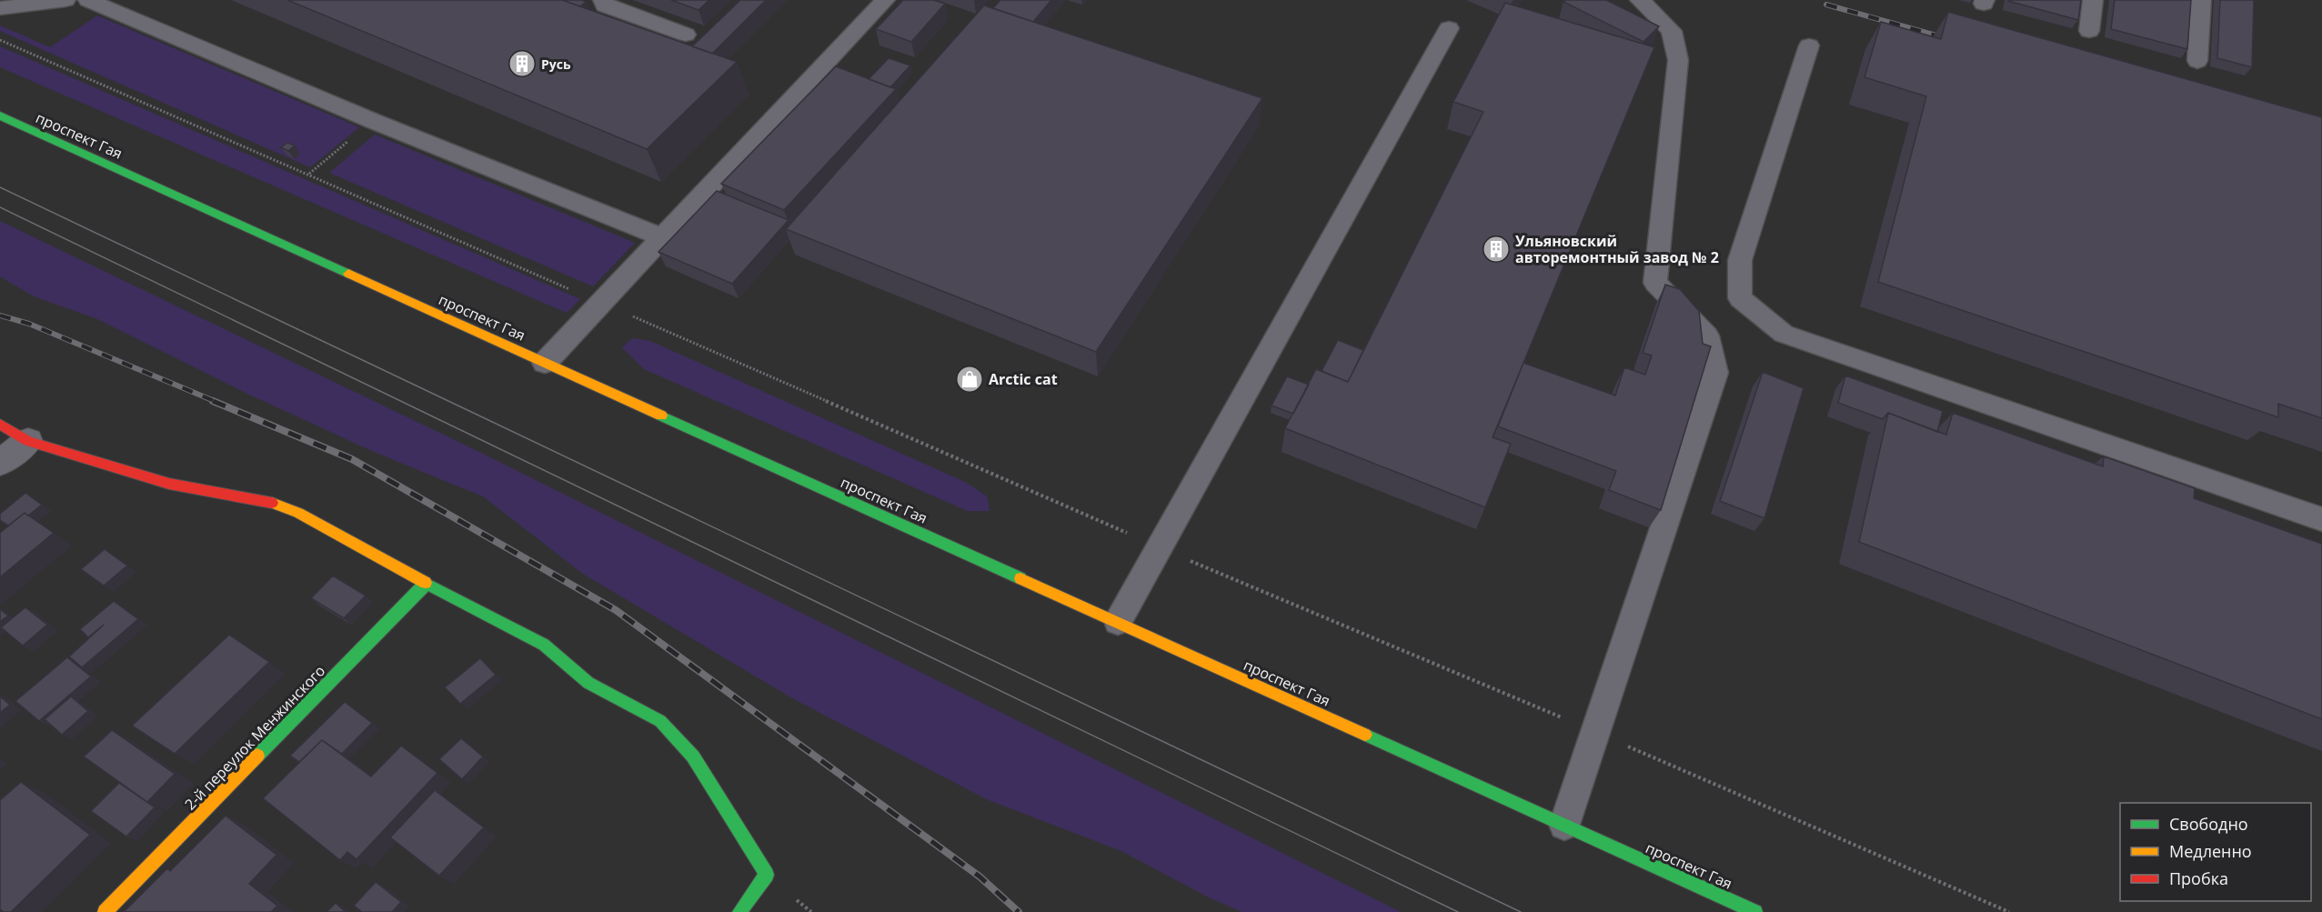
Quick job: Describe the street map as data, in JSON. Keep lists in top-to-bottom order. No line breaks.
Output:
{"streets":{"main road":["проспект Гая","2-й переулок Менжинского"]},"places":{"building":["Русь","Ульяновский авторемонтный завод № 2"],"shop":["Arctic cat"]},"legend":["Свободно","Медленно","Пробка"]}
